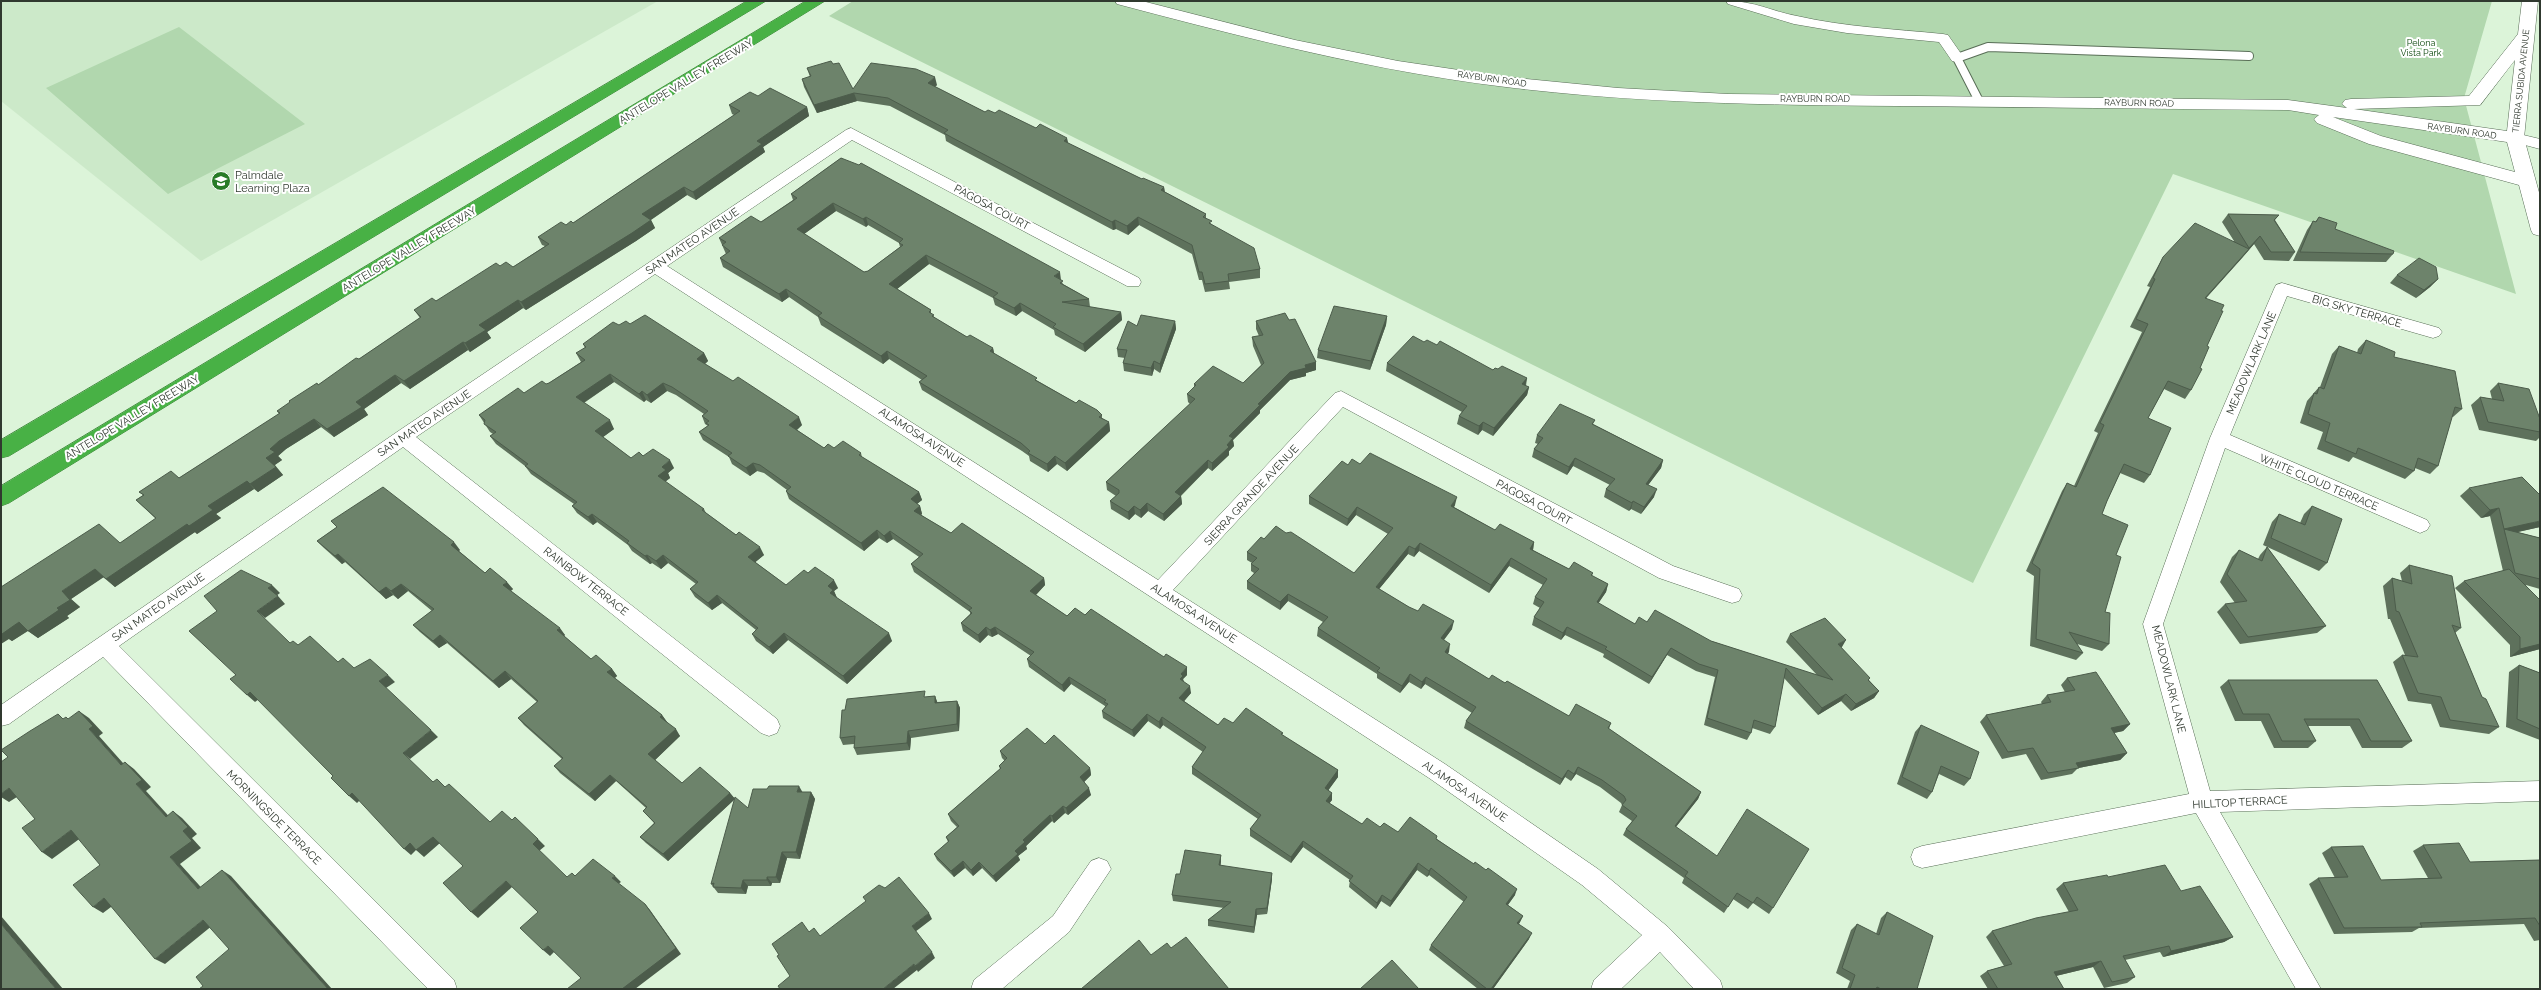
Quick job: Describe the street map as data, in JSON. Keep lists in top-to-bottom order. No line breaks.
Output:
{"streets":{"highway":["ANTELOPE VALLEY FREEWAY"],"street":["RAYBURN ROAD","TIERRA SUBIDA AVENUE","PAGOSA COURT","SAN MATEO AVENUE","BIG SKY TERRACE","MEADOWLARK LANE","ALAMOSA AVENUE","WHITE CLOUD TERRACE","SIERRA GRANDE AVENUE","RAINBOW TERRACE","HILLTOP TERRACE","MORNINGSIDE TERRACE"]},"crossings":[["RAYBURN ROAD","TIERRA SUBIDA AVENUE"],["PAGOSA COURT","SAN MATEO AVENUE"],["PAGOSA COURT","SIERRA GRANDE AVENUE"],["SAN MATEO AVENUE","ALAMOSA AVENUE"],["SAN MATEO AVENUE","RAINBOW TERRACE"],["SAN MATEO AVENUE","MORNINGSIDE TERRACE"],["BIG SKY TERRACE","MEADOWLARK LANE"],["MEADOWLARK LANE","WHITE CLOUD TERRACE"],["MEADOWLARK LANE","HILLTOP TERRACE"],["ALAMOSA AVENUE","SIERRA GRANDE AVENUE"]],"parks":["Pelona Vista Park"],"places":{"school or university":["Palmdale Learning Plaza"]}}
